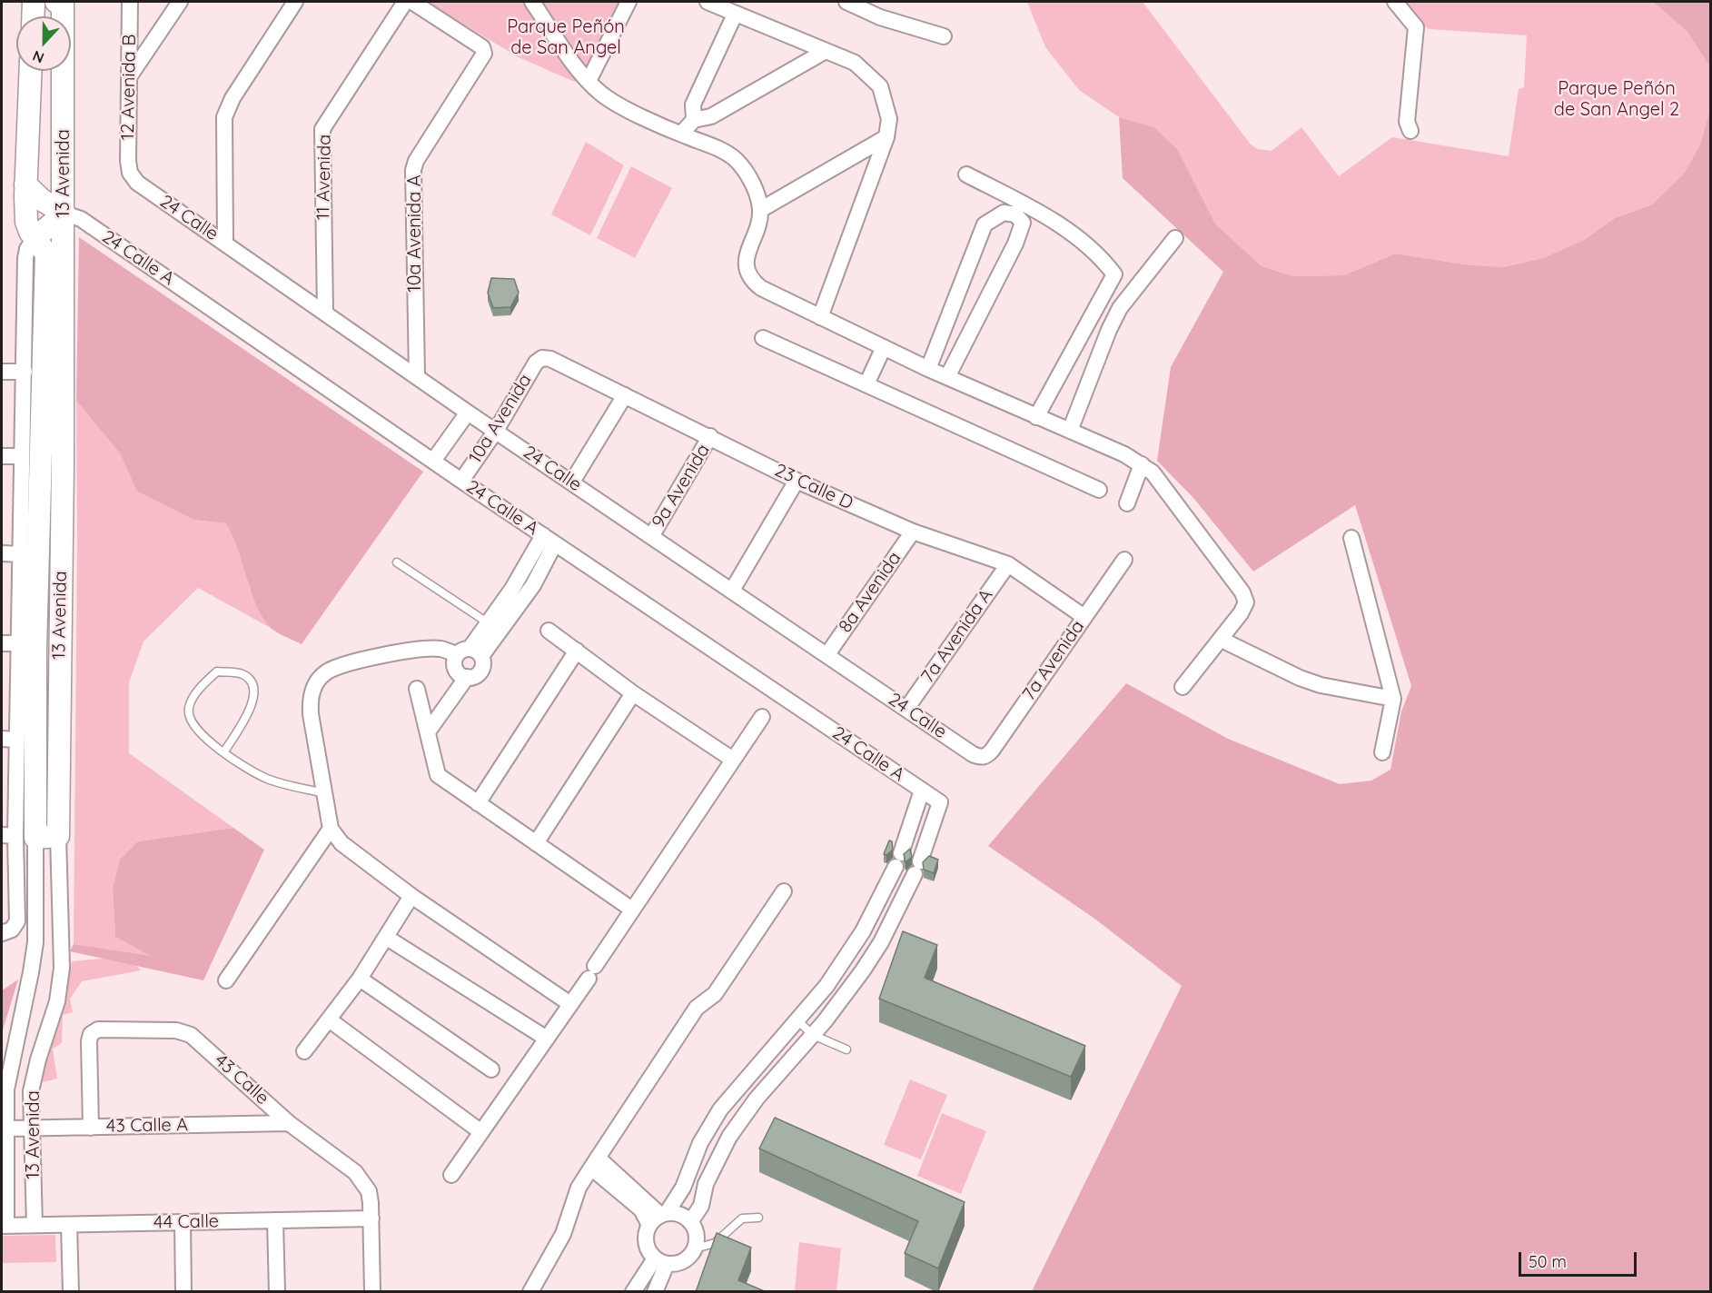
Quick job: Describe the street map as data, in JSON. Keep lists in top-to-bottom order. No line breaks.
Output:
{"streets":{"street":["12 Avenida B","13 Avenida","11 Avenida","24 Calle","10a Avenida A","24 Calle A","10a Avenida","9a Avenida","23 Calle D","8a Avenida","7a Avenida A","7a Avenida","43 Calle","43 Calle A","44 Calle"]},"crossings":[["12 Avenida B","24 Calle"],["13 Avenida","24 Calle A"],["13 Avenida","43 Calle A"],["13 Avenida","44 Calle"],["11 Avenida","24 Calle"],["24 Calle","10a Avenida A"],["24 Calle","10a Avenida"],["24 Calle","9a Avenida"],["24 Calle","8a Avenida"],["24 Calle","7a Avenida A"],["24 Calle","7a Avenida"],["24 Calle A","10a Avenida"],["10a Avenida","23 Calle D"],["9a Avenida","23 Calle D"],["23 Calle D","8a Avenida"],["23 Calle D","7a Avenida A"],["23 Calle D","7a Avenida"],["43 Calle","43 Calle A"],["43 Calle","44 Calle"]],"parks":["Parque Peñón de San Angel","Parque Peñón de San Angel 2"],"scale_bar":"50 m","north":"bottom"}
